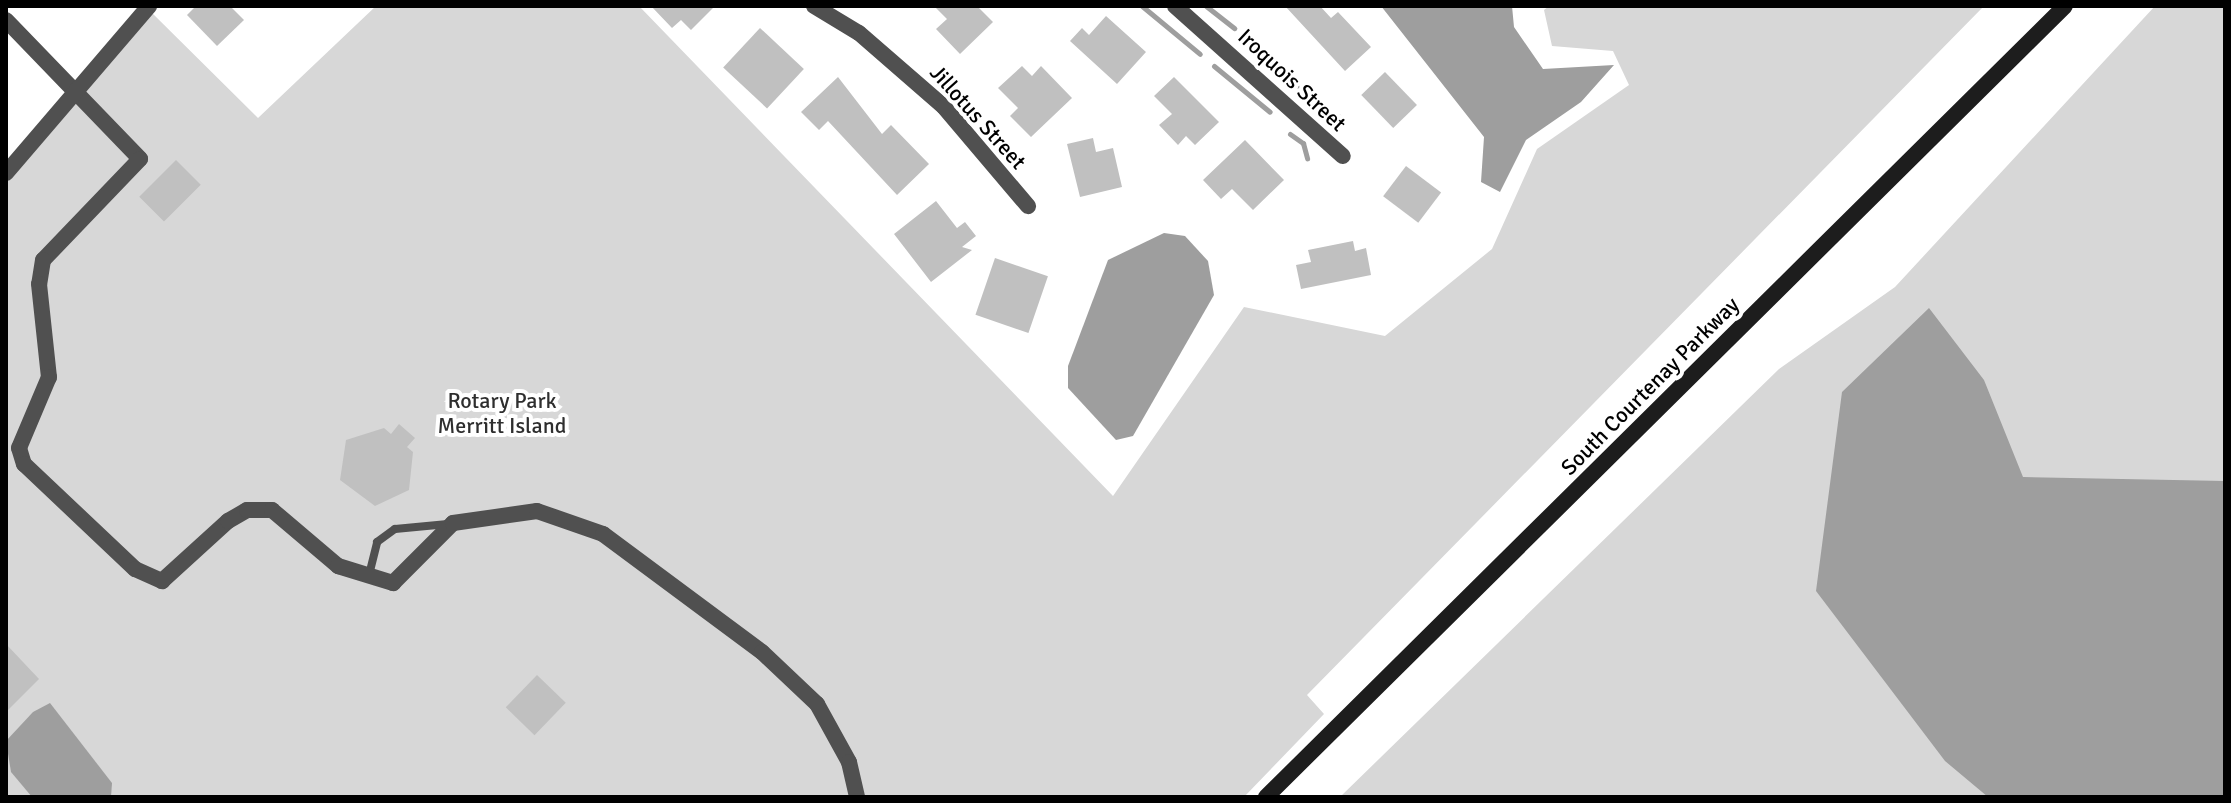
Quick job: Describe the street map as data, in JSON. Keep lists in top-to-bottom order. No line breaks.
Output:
{"streets":{"main road":["South Courtenay Parkway"],"street":["Iroquois Street","Jillotus Street"]},"parks":["Rotary Park Merritt Island"]}
